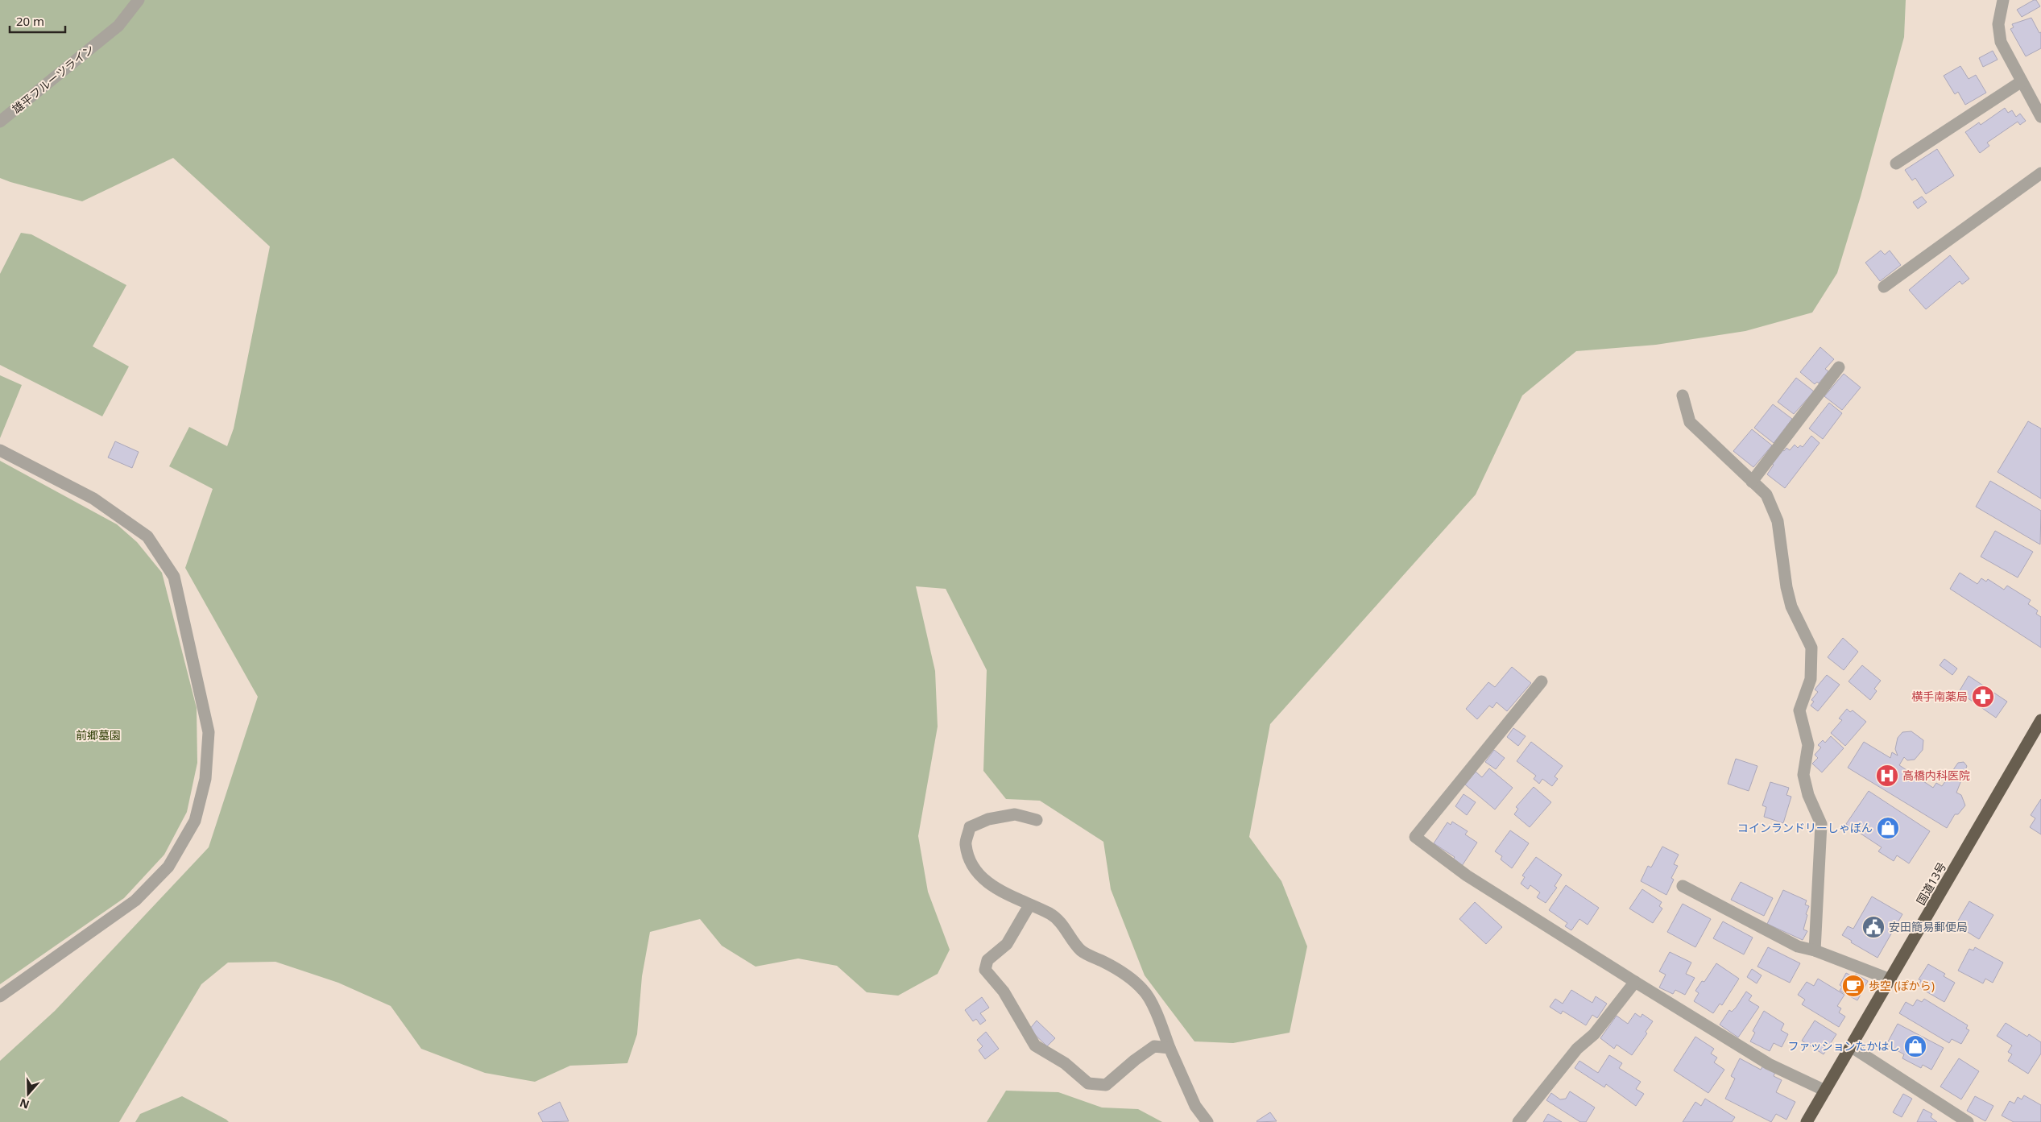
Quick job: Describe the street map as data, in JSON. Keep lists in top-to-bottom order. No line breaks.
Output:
{"streets":{"highway":["国道13号"],"street":["雄平フルーツライン"]},"parks":["前郷墓園"],"places":{"pharmacy":["横手南薬局"],"hospital":["高橋内科医院"],"shop":["コインランドリーしゃぼん","ファッションたかはし"],"public building":["安田簡易郵便局"],"cafe":["歩空 (ぽから)"]},"scale_bar":"20 m","north":"bottom"}
